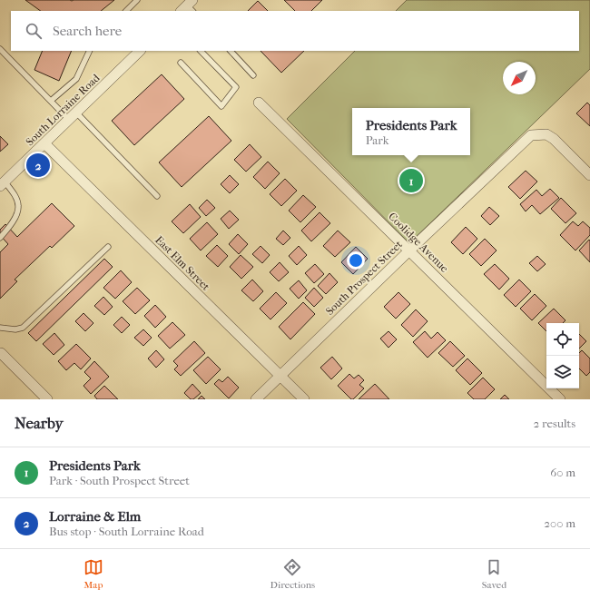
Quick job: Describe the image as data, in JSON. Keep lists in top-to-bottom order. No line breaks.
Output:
{"streets":{"street":["South Lorraine Road","Coolidge Avenue","East Elm Street","South Prospect Street"]},"crossings":[["South Lorraine Road","East Elm Street"],["Coolidge Avenue","South Prospect Street"],["East Elm Street","South Prospect Street"]],"north":"bottom left","page":{"search":"Search here","popup":["Presidents Park","Park"],"pins":["2","1"],"heading":["Nearby","2 results"],"list":[{"mark":"1","name":"Presidents Park","note":"Park · South Prospect Street","value":"60 m"},{"mark":"2","name":"Lorraine & Elm","note":"Bus stop · South Lorraine Road","value":"200 m"}],"nav":["Map","Directions","Saved"]}}
